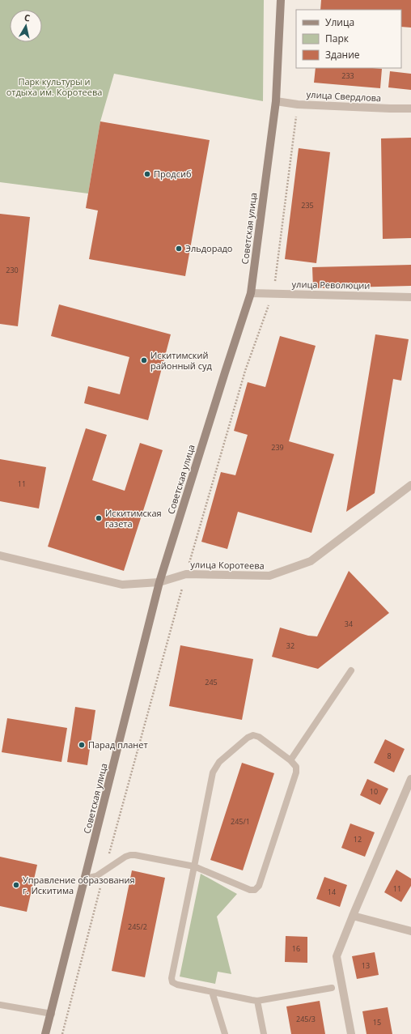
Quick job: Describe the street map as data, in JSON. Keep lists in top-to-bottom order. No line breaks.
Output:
{"streets":{"main road":["Советская улица"],"street":["улица Свердлова","улица Революции","улица Коротеева"]},"crossings":[["улица Свердлова","Советская улица"],["Советская улица","улица Революции"],["Советская улица","улица Коротеева"]],"parks":["Парк культуры и отдыха им. Коротеева"],"places":["Продсиб","Эльдорадо","Искитимский районный суд","Искитимская газета","Парад планет","Управление образования г. Искитима"],"house_numbers":["233","235","230","239","11","34","32","245","8","10","245/1","12","11","14","245/2","16","13","245/3","15"],"legend":["Улица","Парк","Здание"],"north":"top"}
